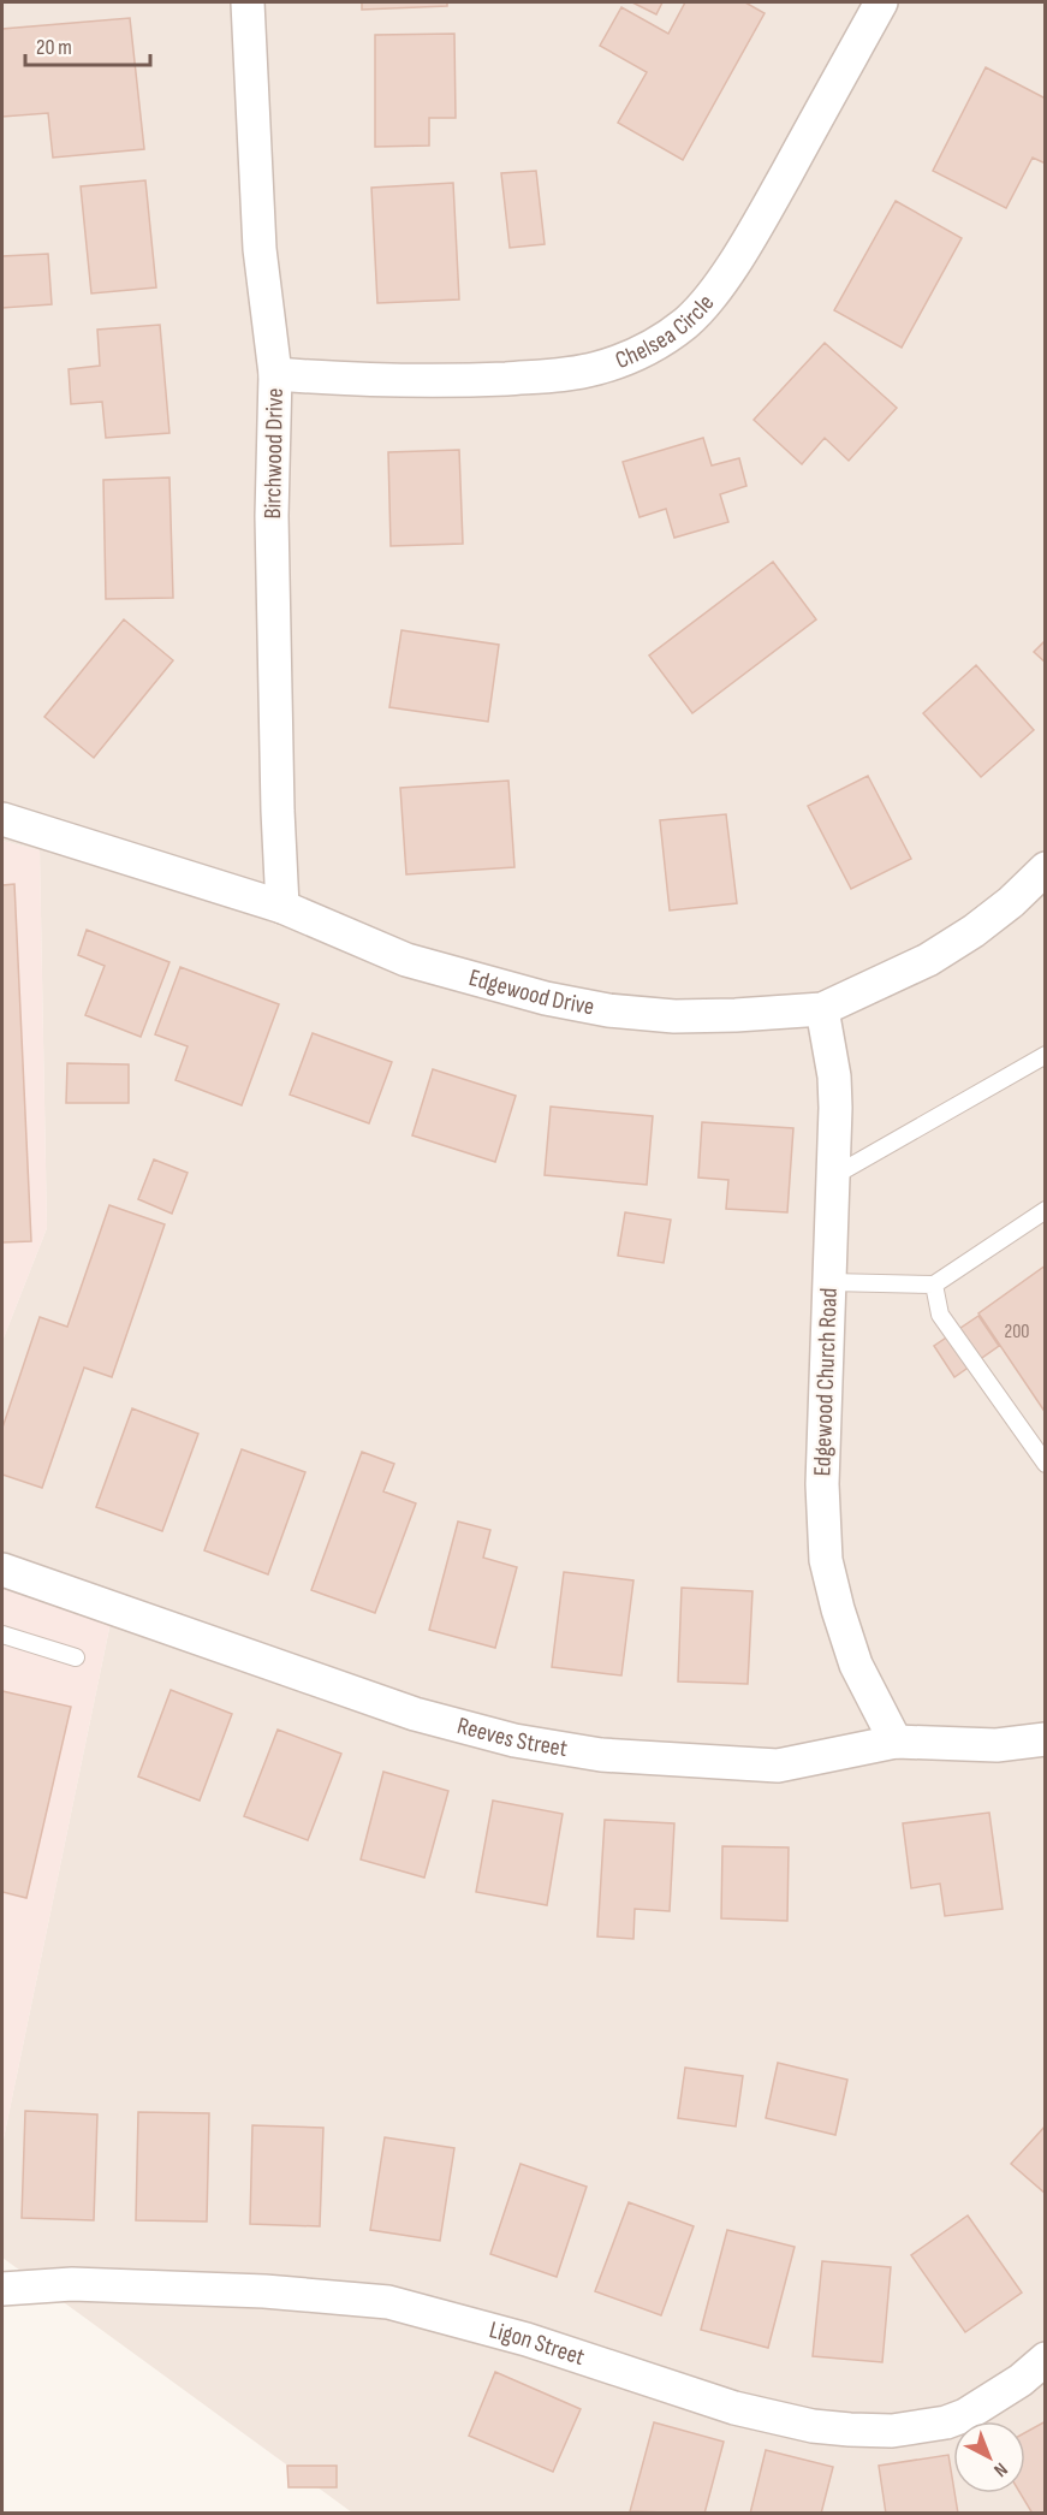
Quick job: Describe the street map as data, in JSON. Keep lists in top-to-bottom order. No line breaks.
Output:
{"streets":{"street":["Chelsea Circle","Birchwood Drive","Edgewood Drive","Edgewood Church Road","Reeves Street","Ligon Street"]},"crossings":[["Chelsea Circle","Birchwood Drive"],["Birchwood Drive","Edgewood Drive"],["Edgewood Drive","Edgewood Church Road"],["Edgewood Church Road","Reeves Street"]],"house_numbers":["200"],"scale_bar":"20 m","north":"bottom right"}
